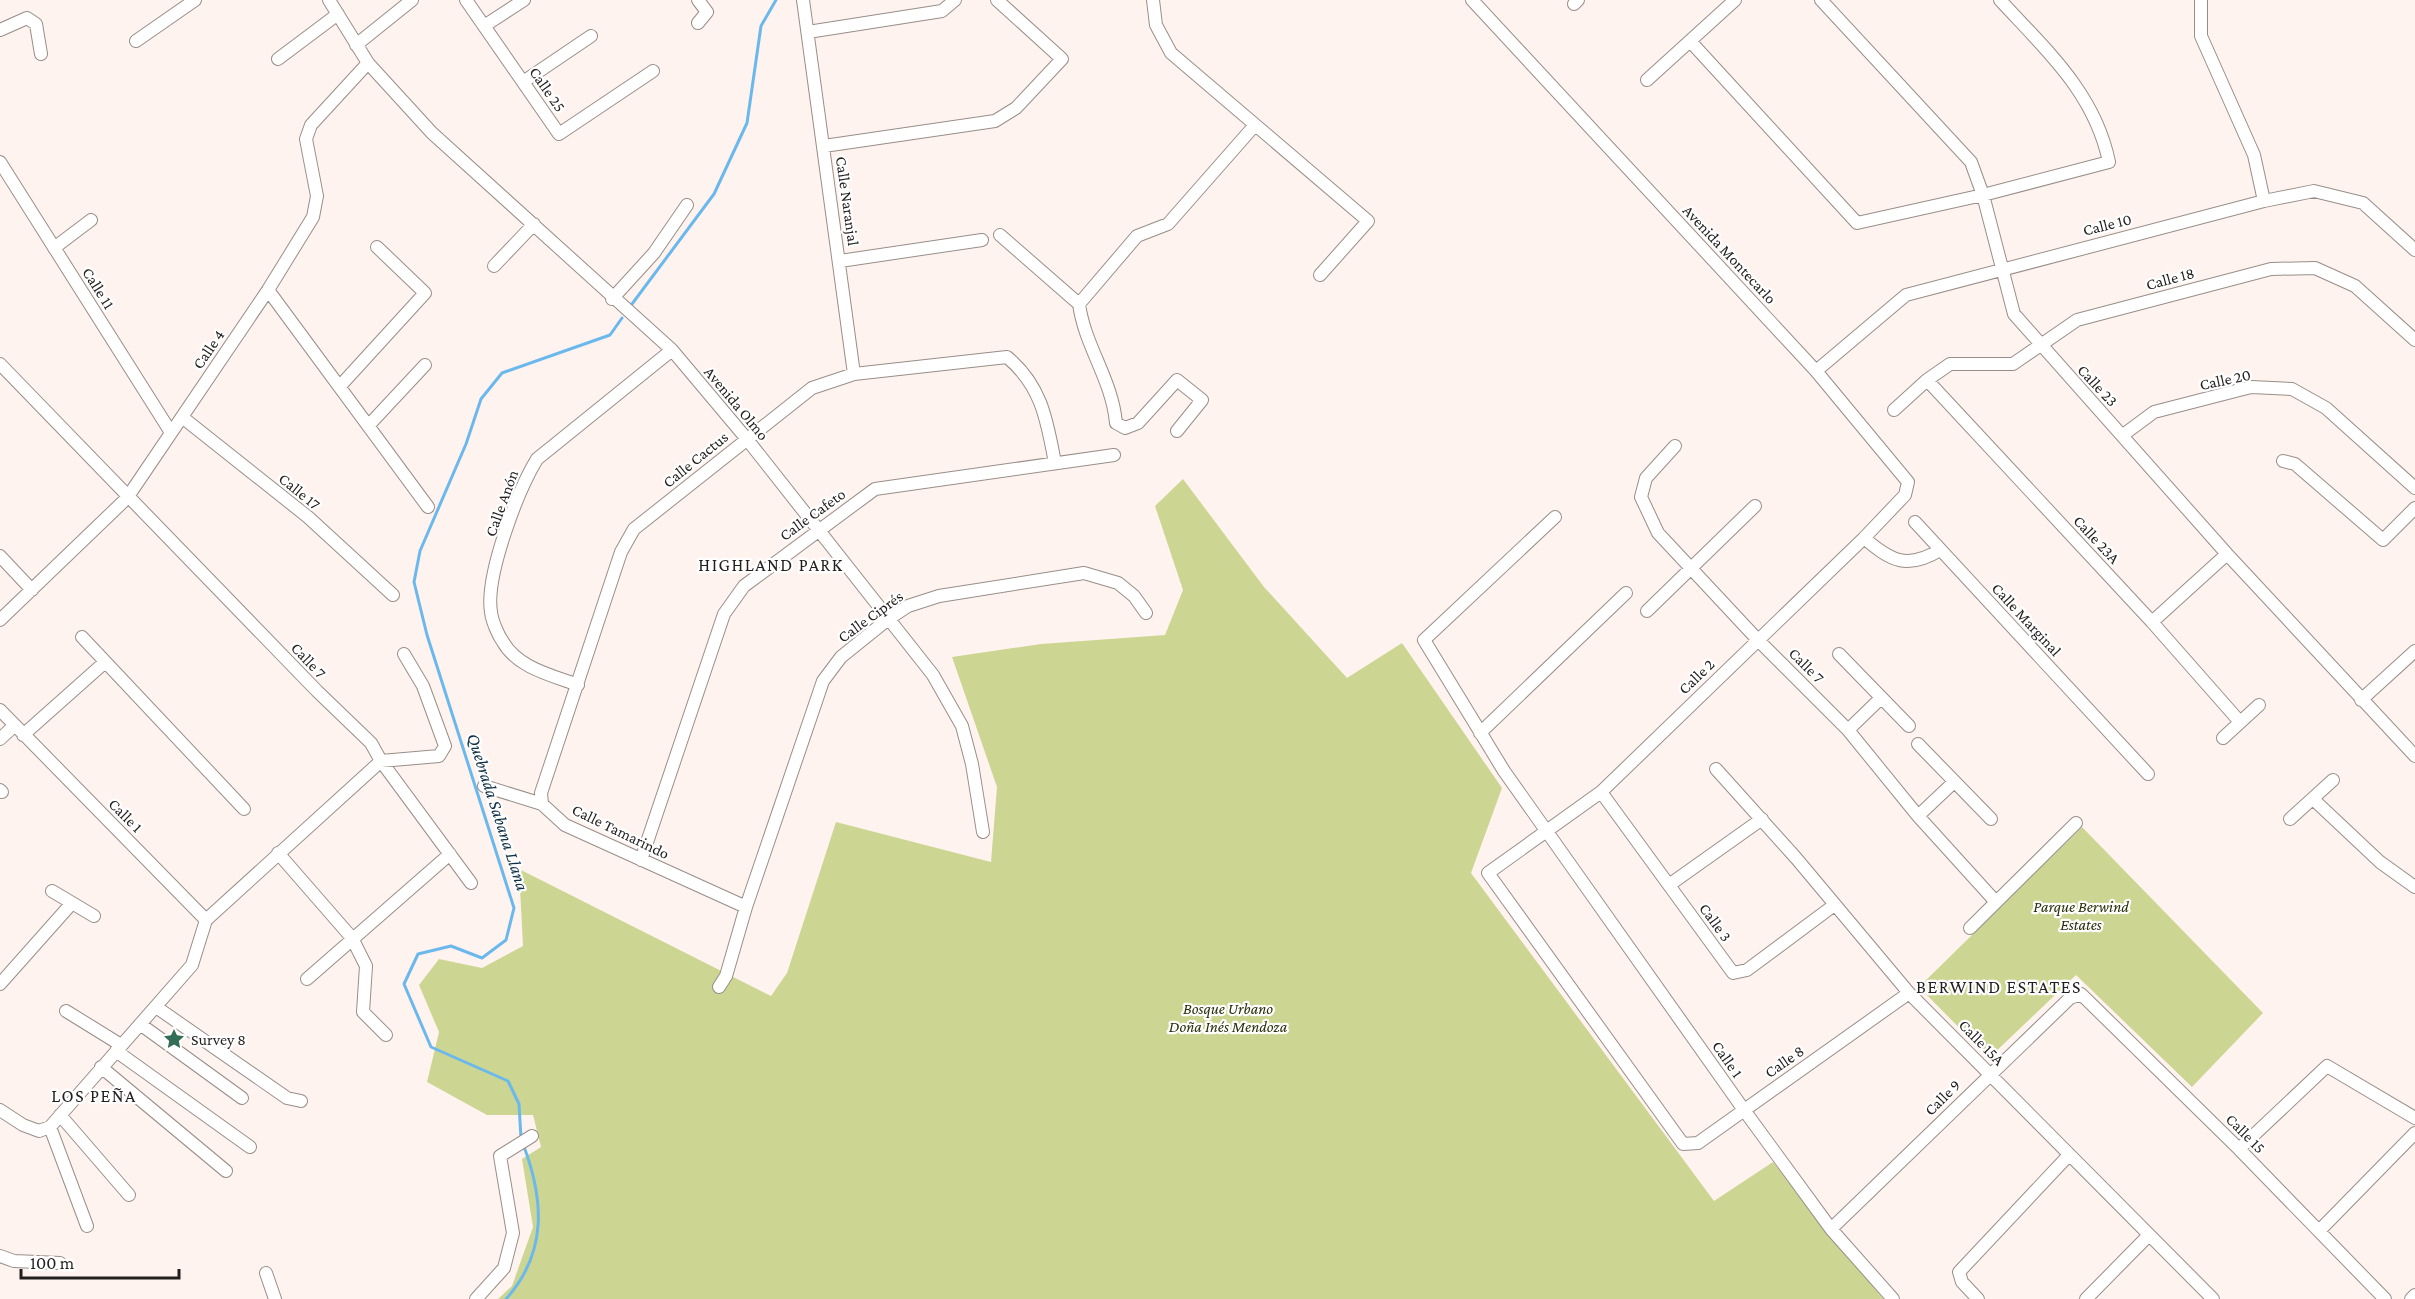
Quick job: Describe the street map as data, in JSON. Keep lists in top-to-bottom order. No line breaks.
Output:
{"streets":{"street":["Calle 25","Calle Naranjal","Calle 10","Avenida Montecarlo","Calle 18","Calle 11","Calle 4","Calle 20","Calle 23","Avenida Olmo","Calle Cactus","Calle 17","Calle Anón","Calle Cafeto","Calle 23A","Calle Ciprés","Calle Marginal","Calle 7","Calle 2","Calle 1","Calle Tamarindo","Calle 3","Calle 15A","Calle 8","Calle 9","Calle 15"]},"crossings":[["Calle Naranjal","Calle Cactus"],["Calle 10","Avenida Montecarlo"],["Calle 10","Calle 23"],["Avenida Montecarlo","Calle 2"],["Calle 18","Calle 23"],["Calle 18","Calle 23A"],["Calle 11","Calle 4"],["Calle 4","Avenida Olmo"],["Calle 4","Calle 17"],["Calle 4","Calle 7"],["Calle 20","Calle 23"],["Avenida Olmo","Calle Cactus"],["Avenida Olmo","Calle Anón"],["Avenida Olmo","Calle Cafeto"],["Avenida Olmo","Calle Ciprés"],["Calle Cactus","Calle Anón"],["Calle Cactus","Calle Cafeto"],["Calle Cactus","Calle Tamarindo"],["Calle Cafeto","Calle Tamarindo"],["Calle Ciprés","Calle Tamarindo"],["Calle 7","Calle 2"],["Calle 2","Calle 1"],["Calle 2","Calle 3"],["Calle 2","Calle 8"],["Calle 1","Calle 8"],["Calle 1","Calle 9"],["Calle 3","Calle 15A"],["Calle 15A","Calle 8"],["Calle 15A","Calle 9"],["Calle 9","Calle 15"]],"districts":["HIGHLAND PARK","BERWIND ESTATES","LOS PEÑA"],"water":["Quebrada Sabana Llana"],"parks":["Parque Berwind Estates","Bosque Urbano Doña Inés Mendoza"],"places":{"place":["Survey 8"]},"scale_bar":"100 m"}
